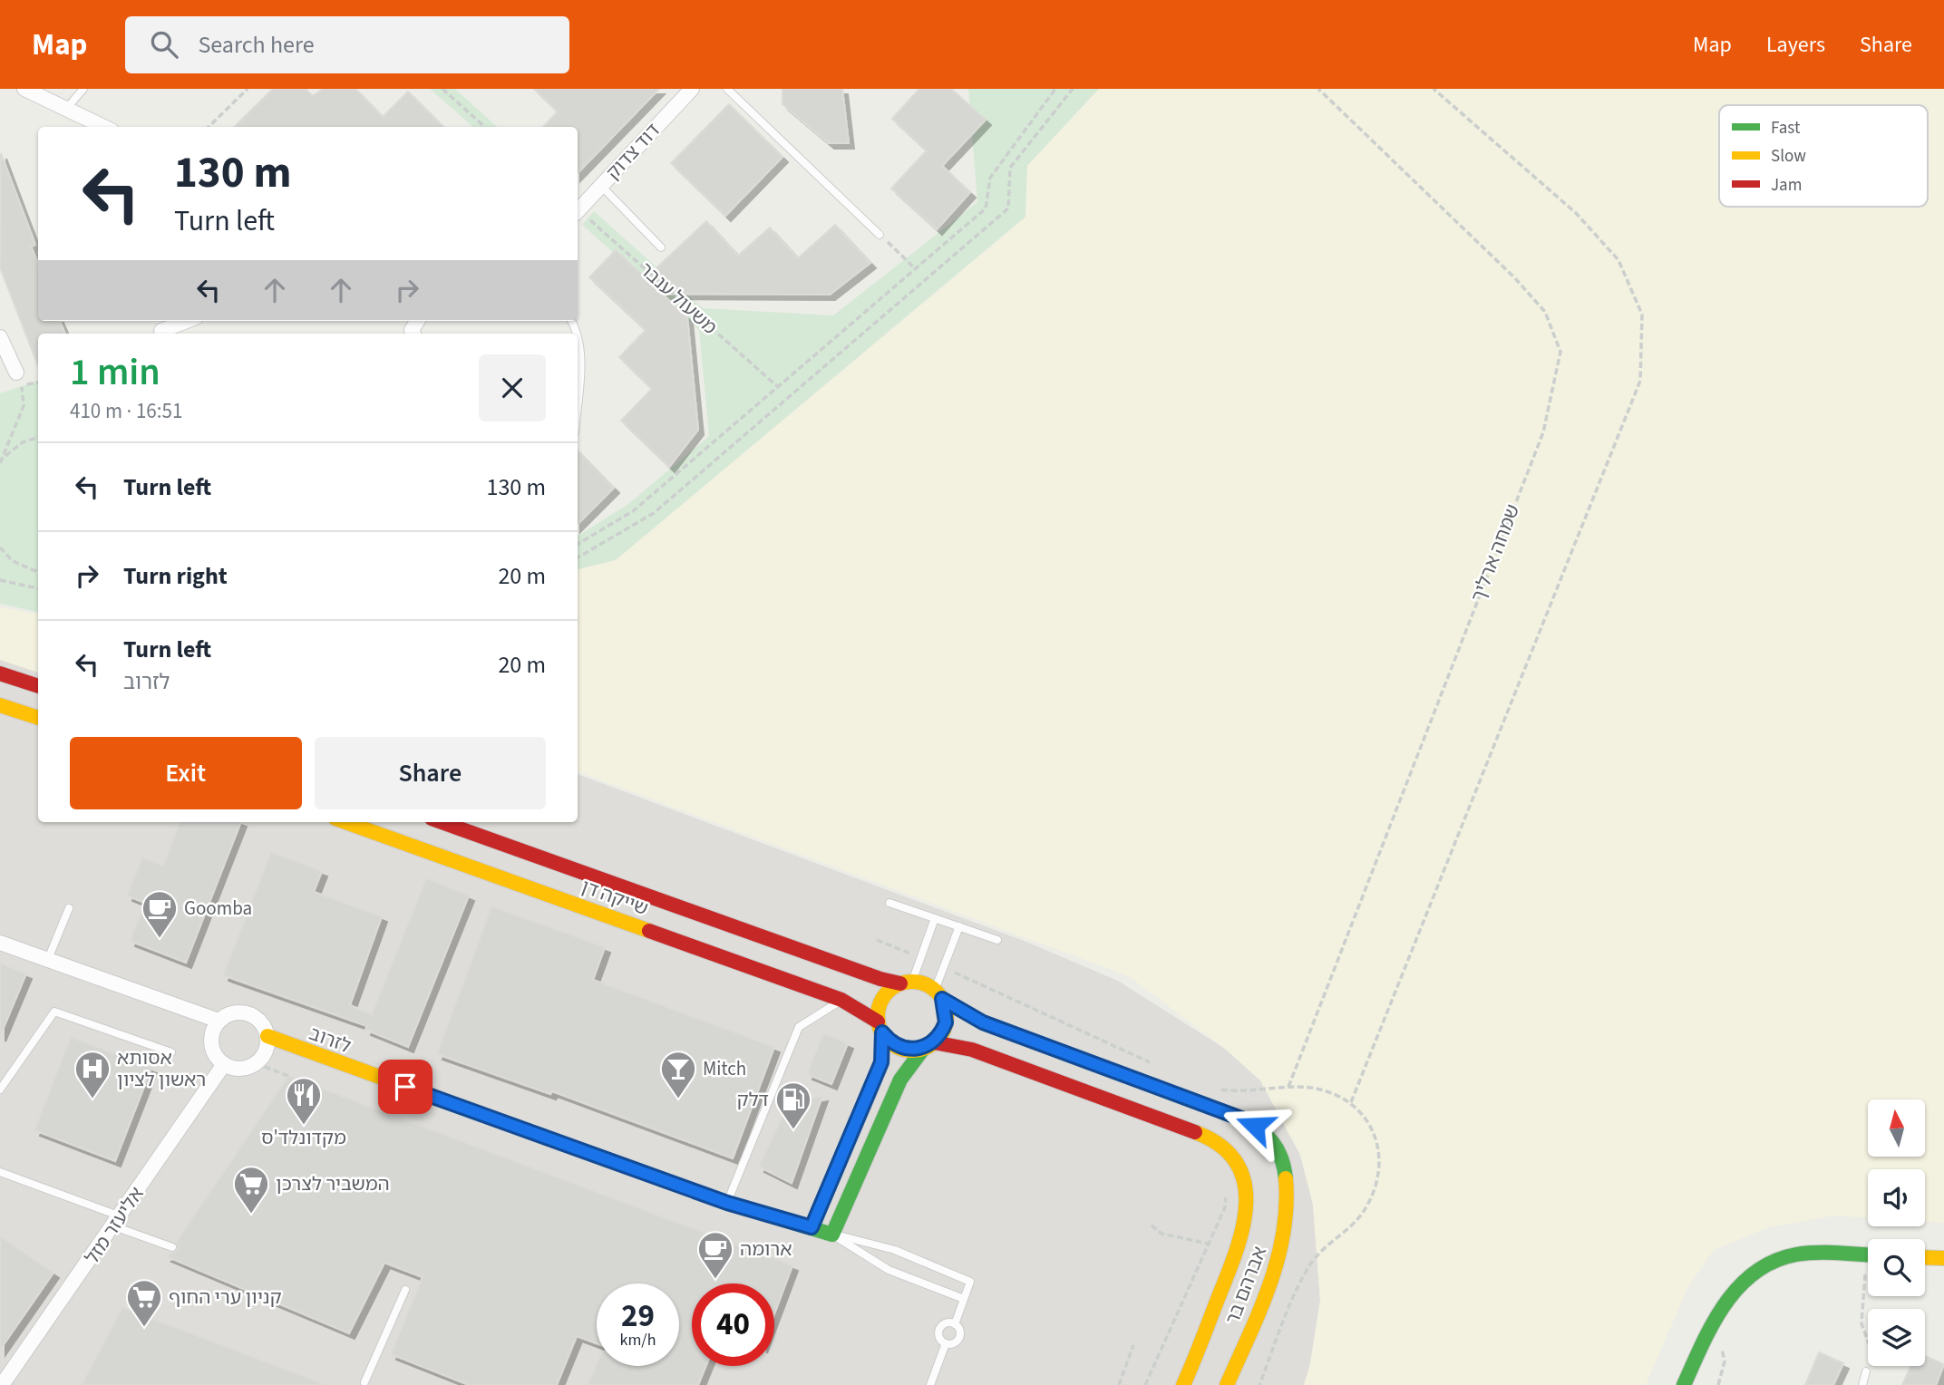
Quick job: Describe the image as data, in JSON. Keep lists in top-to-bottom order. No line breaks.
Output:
{"streets":{"street":["דוד צדוק","שייקה דן","לזרוב","אליעזר מזל","אברהם בר"],"path":["משעול ענבר","שמחה ארליך"]},"crossings":[["שייקה דן","אברהם בר"],["לזרוב","אליעזר מזל"]],"places":{"cafe":["Goomba","ארומה"],"hospital":["אסותא ראשון לציון"],"bar":["Mitch"],"restaurant":["מקדונלד'ס"],"fuel station":["דלק"],"supermarket":["המשביר לצרכן","קניון ערי החוף"]},"legend":["Fast","Slow","Jam"],"north":"top","page":{"header":"Map","search":"Search here","nav":["Map","Layers","Share"],"turn":["130 m","Turn left"],"heading":["1 min","410 m · 16:51"],"list":[{"name":"Turn left","value":"130 m"},{"name":"Turn right","value":"20 m"},{"name":"Turn left","note":"לזרוב","value":"20 m"}],"buttons":["Exit","Share"],"speed":"29 km/h","limit":"40"}}
